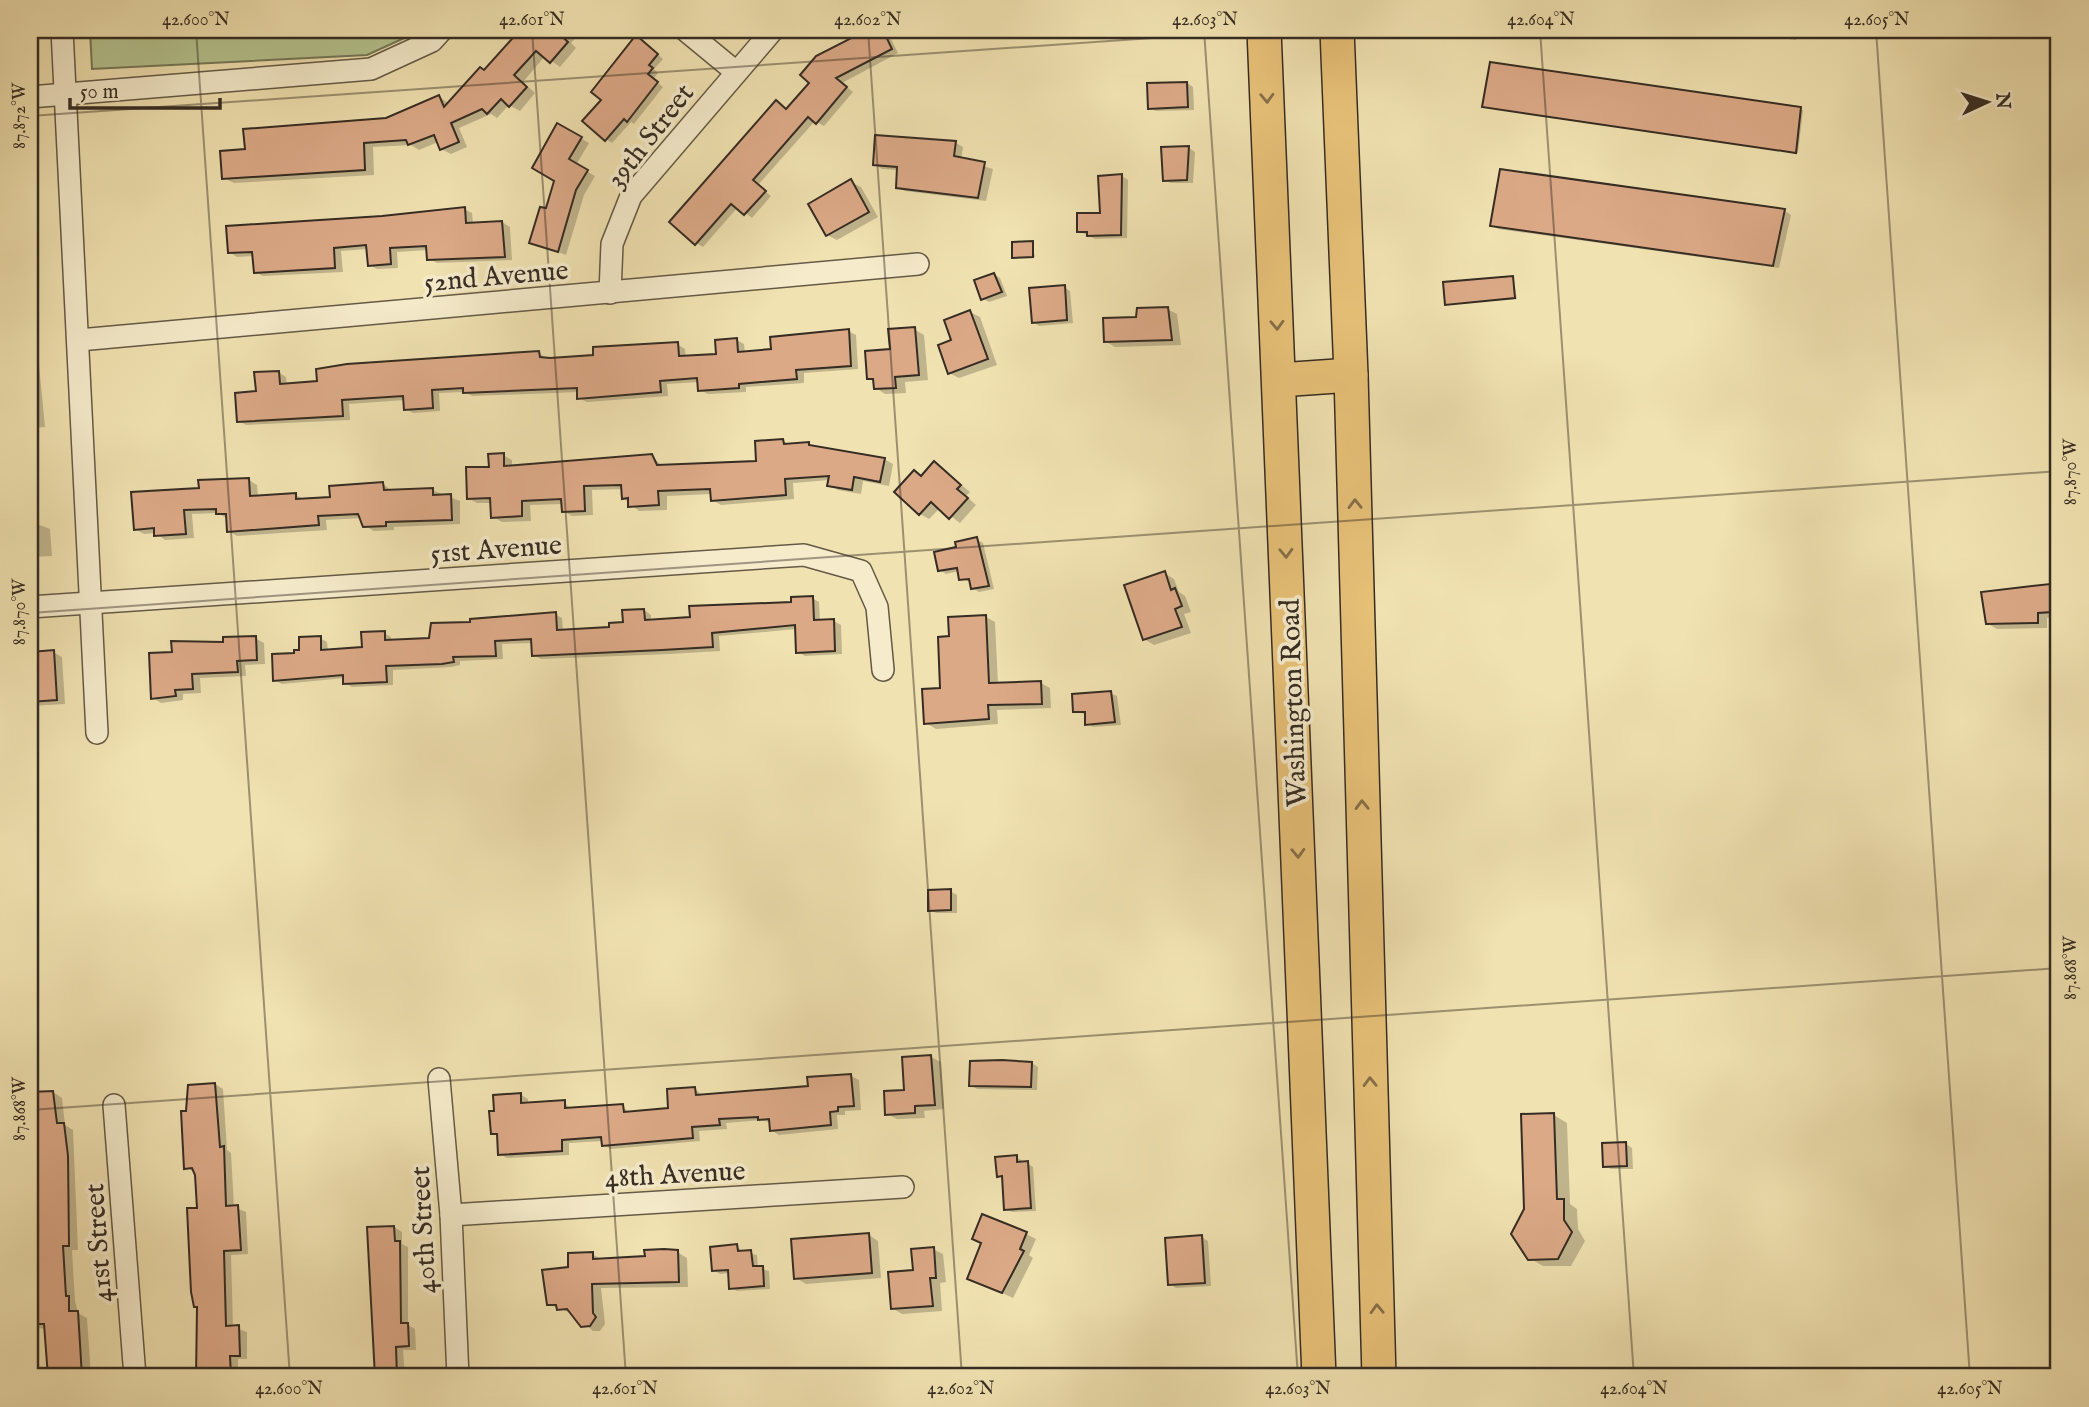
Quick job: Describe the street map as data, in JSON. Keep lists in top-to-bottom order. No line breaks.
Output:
{"streets":{"main road":["Washington Road"],"street":["39th Street","52nd Avenue","51st Avenue","48th Avenue","40th Street","41st Street"]},"crossings":[["39th Street","52nd Avenue"],["48th Avenue","40th Street"]],"scale_bar":"50 m","north":"right","coordinates":["42.600°N","42.601°N","42.602°N","42.603°N","42.604°N","42.605°N","87.872°W","87.870°W","87.868°W"]}
